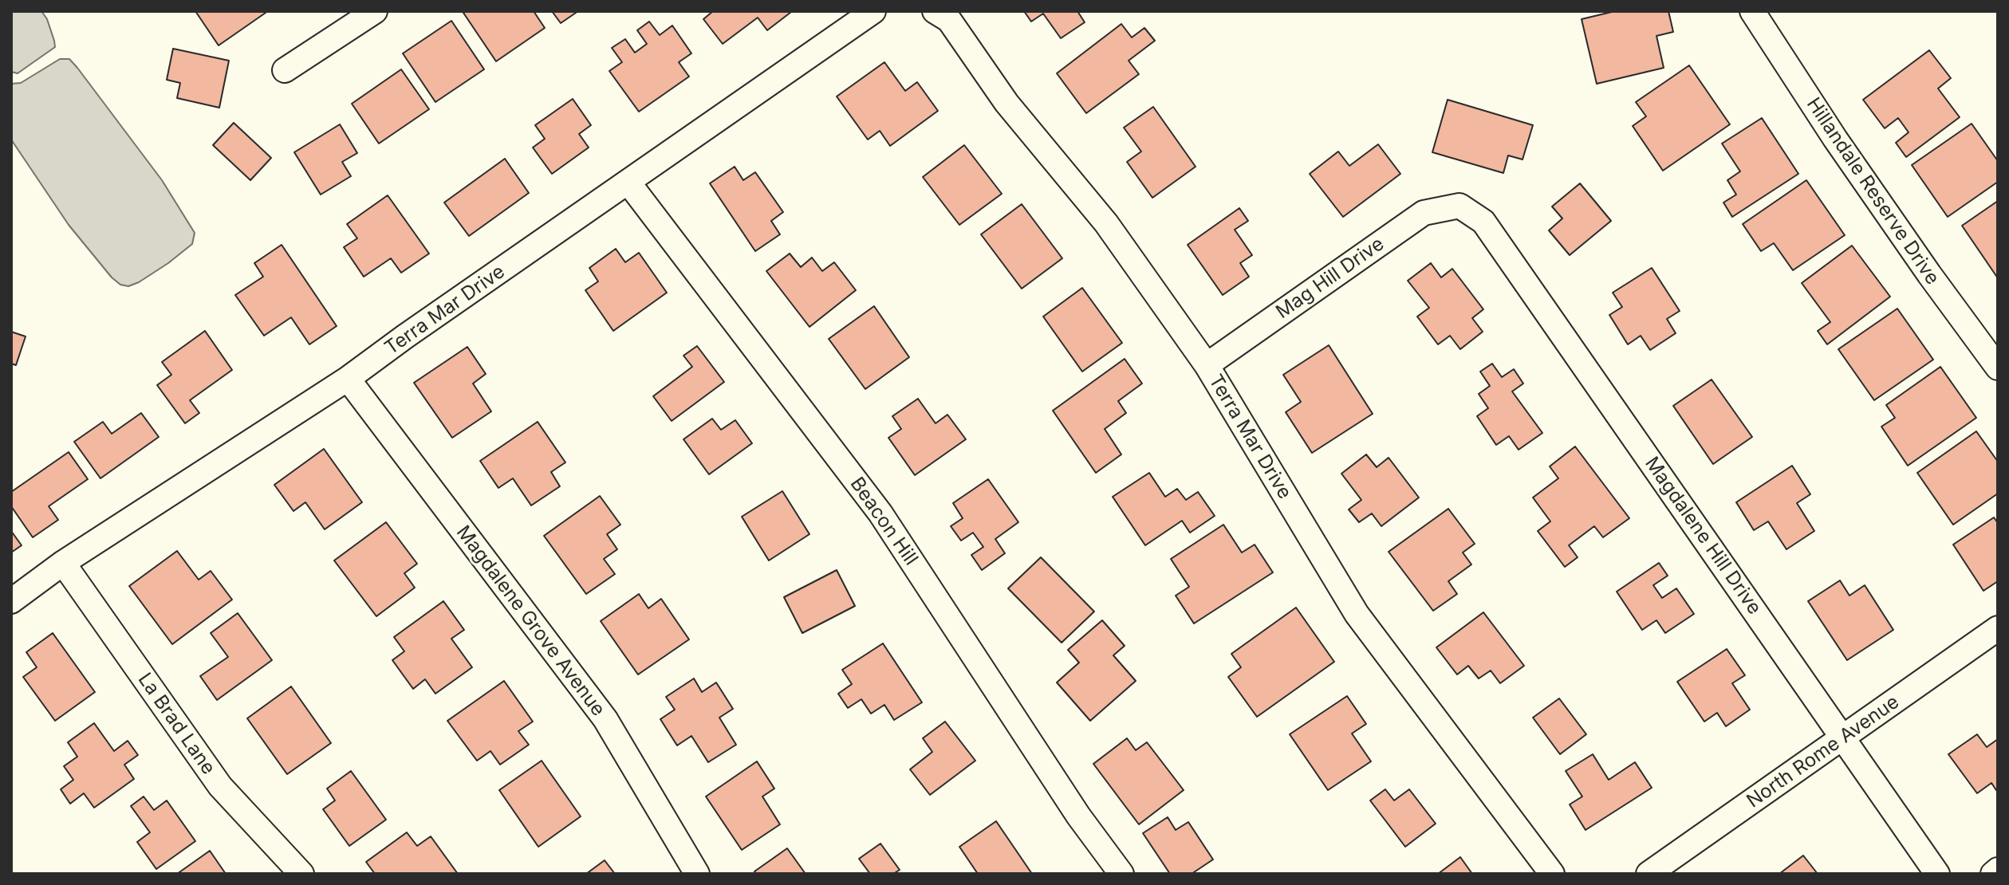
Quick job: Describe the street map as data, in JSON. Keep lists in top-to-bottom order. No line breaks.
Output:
{"streets":{"street":["Hillandale Reserve Drive","Mag Hill Drive","Terra Mar Drive","Beacon Hill","Magdalene Hill Drive","Magdalene Grove Avenue","La Brad Lane","North Rome Avenue"]},"crossings":[["Mag Hill Drive","Terra Mar Drive"],["Mag Hill Drive","Magdalene Hill Drive"],["Terra Mar Drive","Beacon Hill"],["Terra Mar Drive","Magdalene Grove Avenue"],["Terra Mar Drive","La Brad Lane"],["Magdalene Hill Drive","North Rome Avenue"]]}
